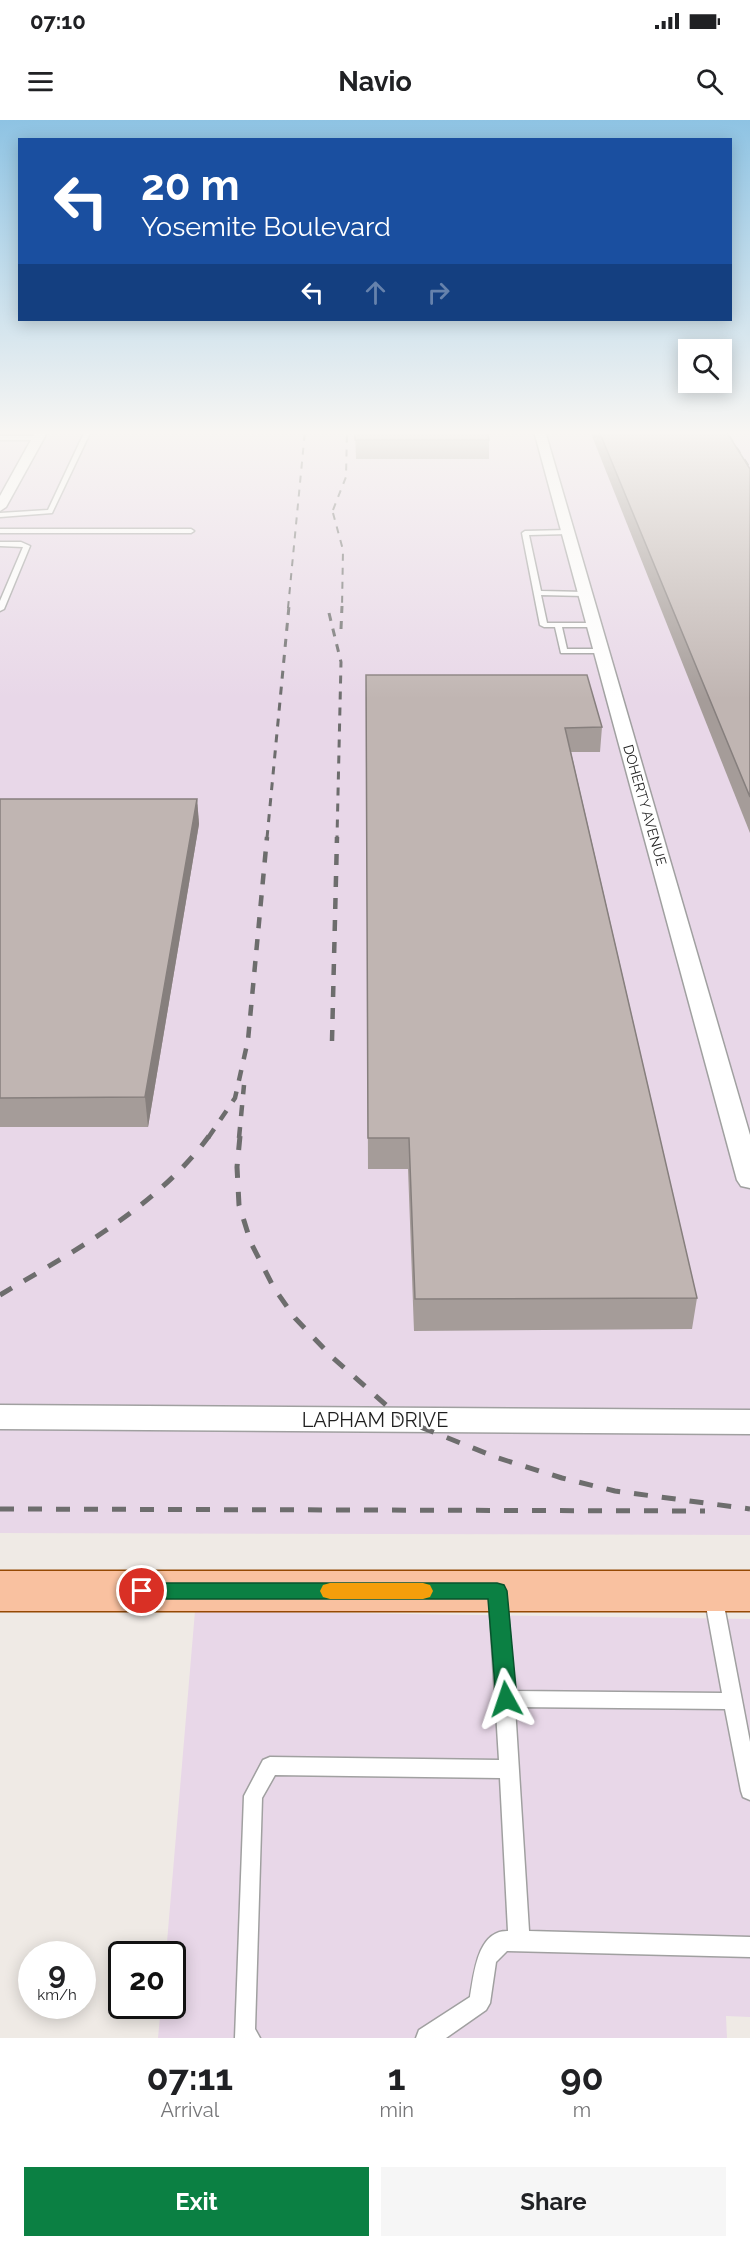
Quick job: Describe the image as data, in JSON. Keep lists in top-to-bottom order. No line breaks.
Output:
{"streets":{"street":["DOHERTY AVENUE","LAPHAM DRIVE"]},"page":{"status":"07:10","header":"Navio","turn":["20 m","Yosemite Boulevard"],"speed":"9 km/h","limit":"20","eta":["07:11","Arrival","1","min","90","m"],"buttons":["Exit","Share"]}}
